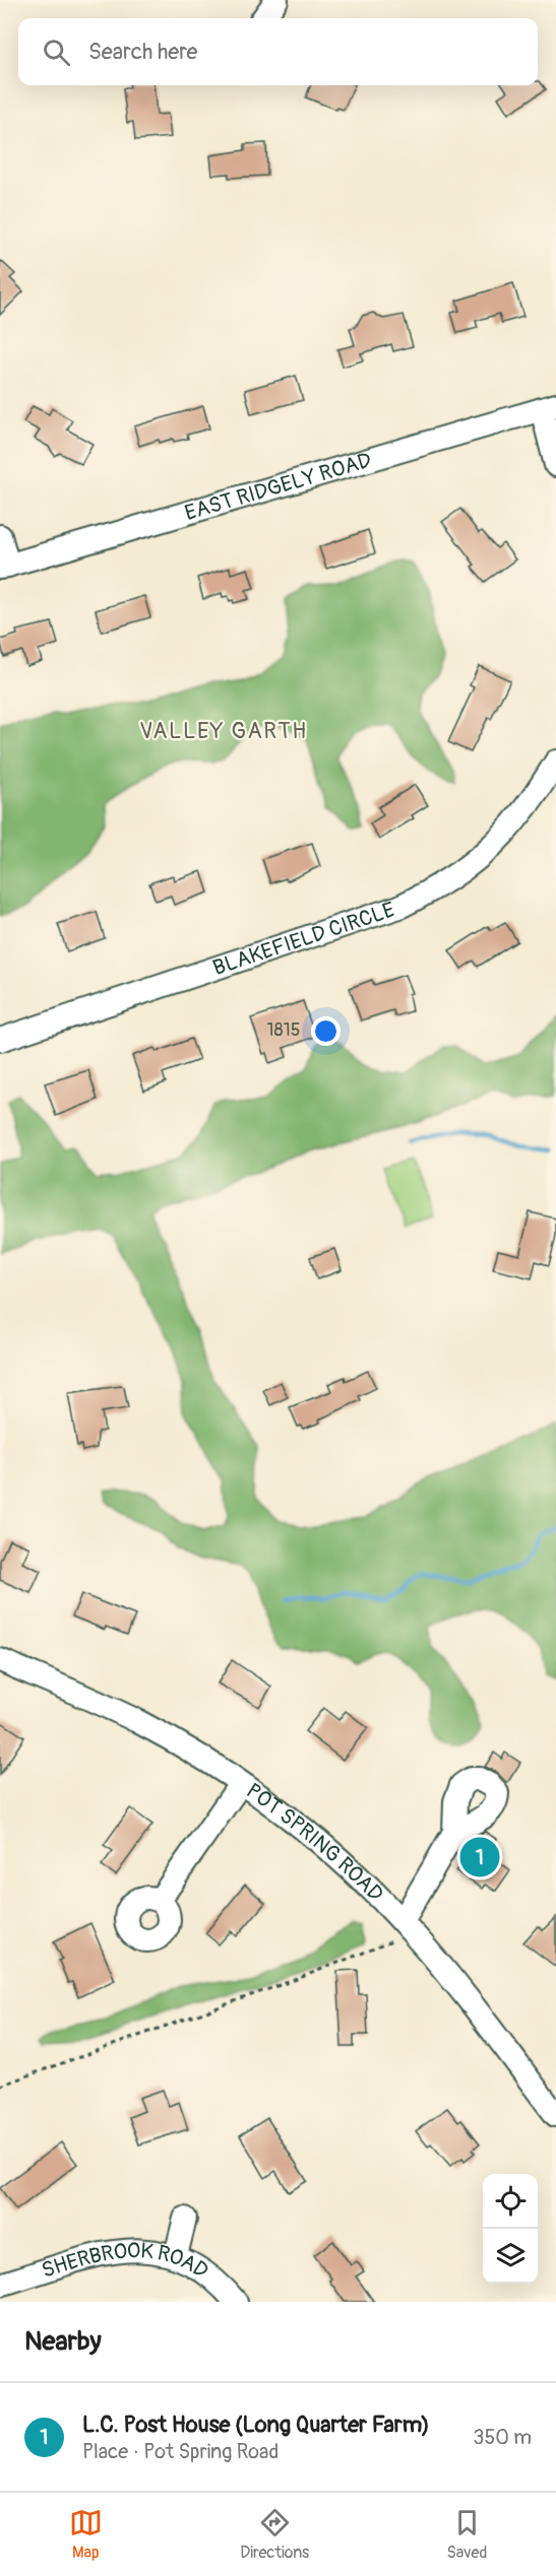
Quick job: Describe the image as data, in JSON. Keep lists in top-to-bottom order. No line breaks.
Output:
{"streets":{"street":["EAST RIDGELY ROAD","BLAKEFIELD CIRCLE","POT SPRING ROAD","SHERBROOK ROAD"]},"districts":["VALLEY GARTH"],"house_numbers":["1815"],"page":{"search":"Search here","pins":"1","heading":"Nearby","list":[{"mark":"1","name":"L.C. Post House (Long Quarter Farm)","note":"Place · Pot Spring Road","value":"350 m"}],"nav":["Map","Directions","Saved"]}}
